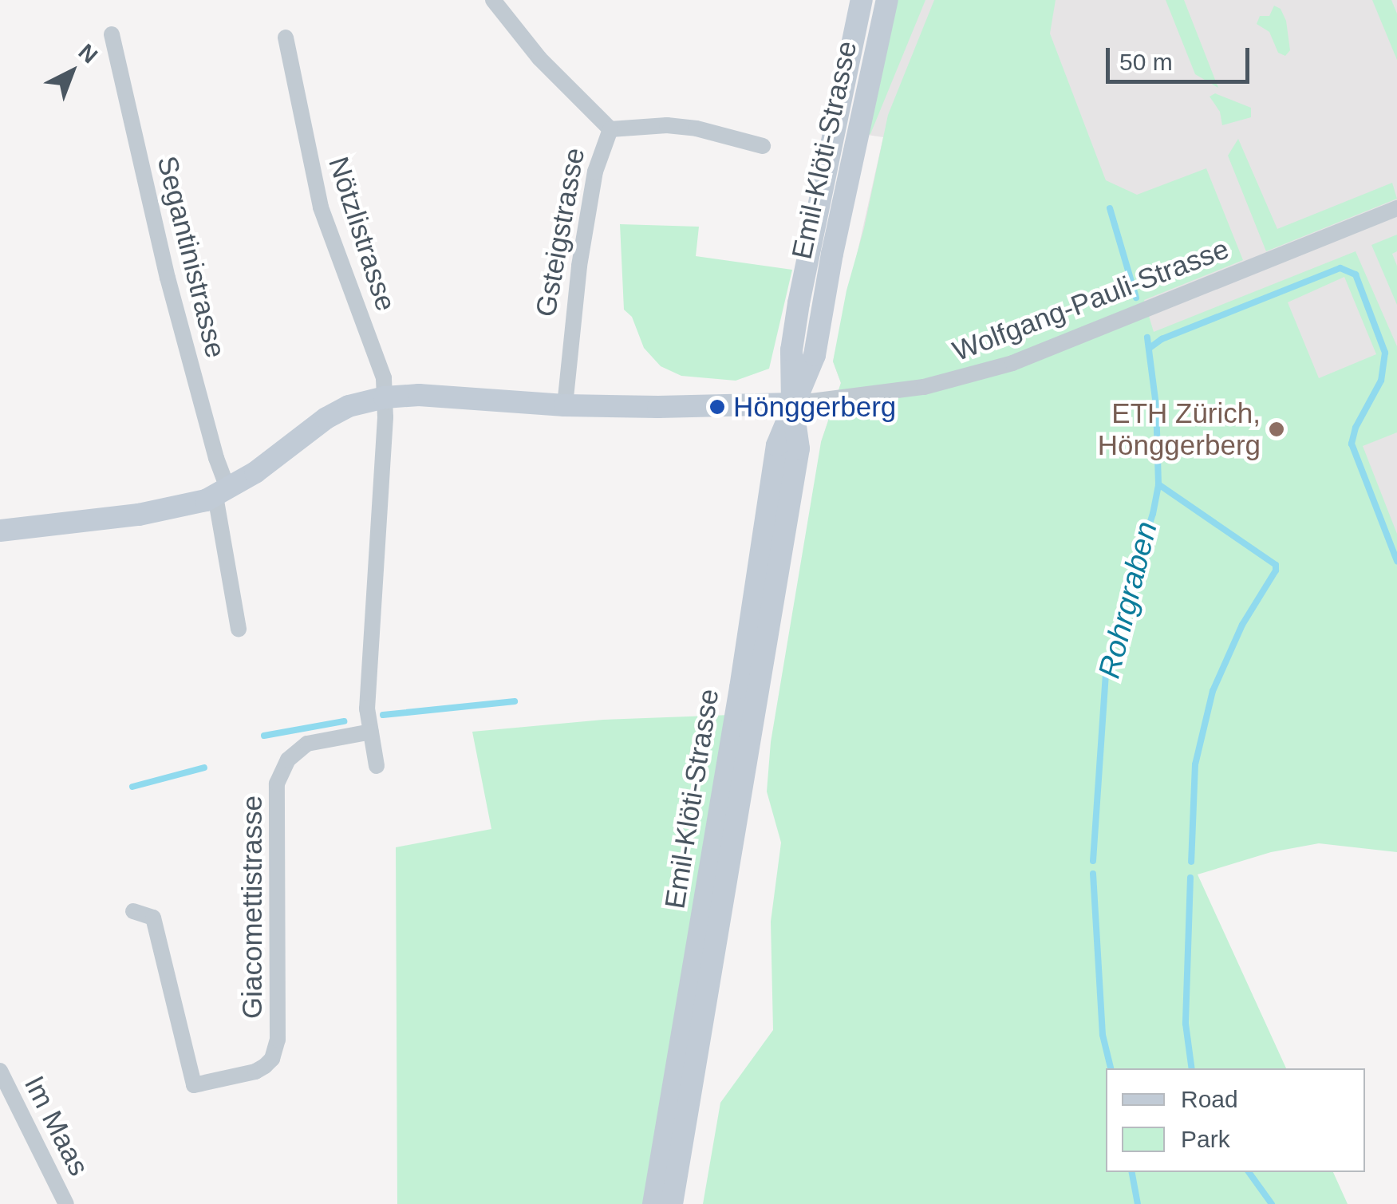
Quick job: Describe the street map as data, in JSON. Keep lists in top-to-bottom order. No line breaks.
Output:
{"streets":{"street":["Emil-Klöti-Strasse","Gsteigstrasse","Nötzlistrasse","Segantinistrasse","Wolfgang-Pauli-Strasse","Giacomettistrasse","Im Maas"]},"crossings":[["Emil-Klöti-Strasse","Wolfgang-Pauli-Strasse"]],"water":["Rohrgraben"],"places":["Hönggerberg","ETH Zürich, Hönggerberg"],"legend":["Road","Park"],"scale_bar":"50 m","north":"top right"}
